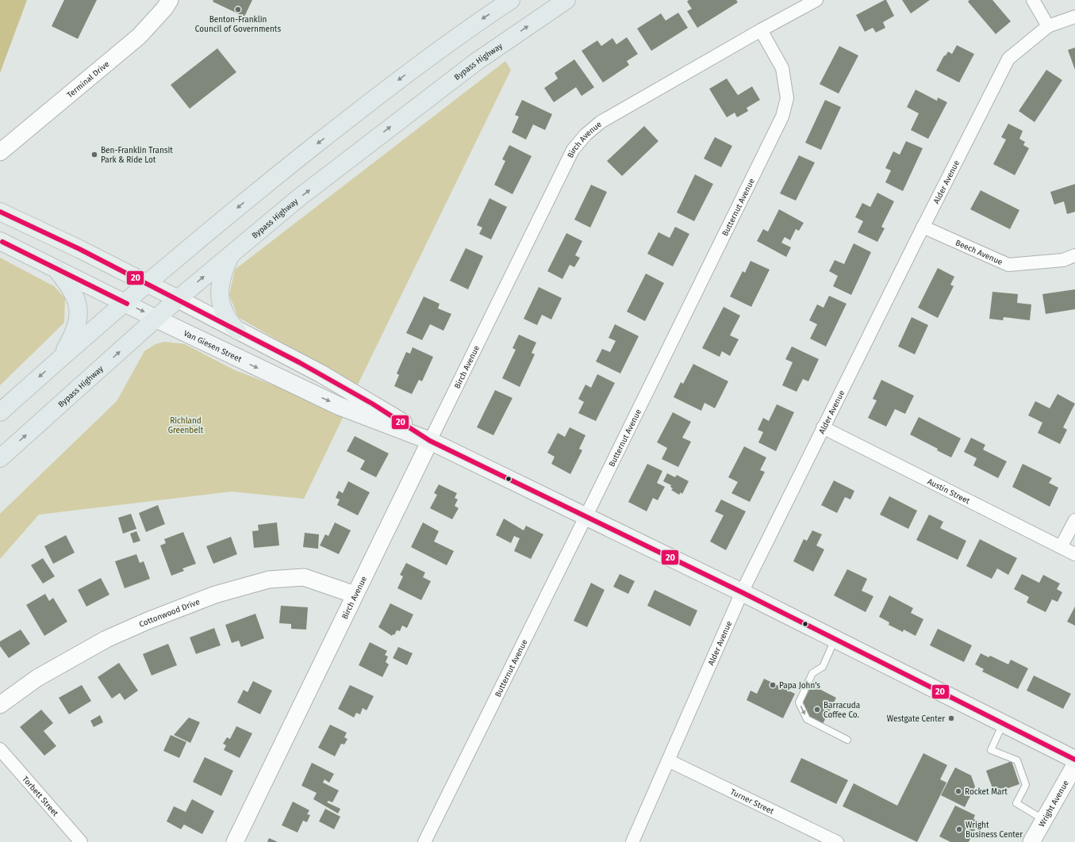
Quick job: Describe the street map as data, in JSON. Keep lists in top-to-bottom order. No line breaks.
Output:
{"streets":{"highway":["Bypass Highway"],"main road":["Van Giesen Street"],"street":["Terminal Drive","Birch Avenue","Alder Avenue","Butternut Avenue","Beech Avenue","Austin Street","Cottonwood Drive","Torbett Street","Turner Street","Wright Avenue"]},"crossings":[["Bypass Highway","Van Giesen Street"],["Birch Avenue","Butternut Avenue"],["Birch Avenue","Van Giesen Street"],["Birch Avenue","Cottonwood Drive"],["Alder Avenue","Beech Avenue"],["Alder Avenue","Van Giesen Street"],["Alder Avenue","Austin Street"],["Alder Avenue","Turner Street"],["Butternut Avenue","Van Giesen Street"]],"parks":["Richland Greenbelt"],"places":["Benton-Franklin Council of Governments","Ben-Franklin Transit Park & Ride Lot","Papa John's","Barracuda Coffee Co.","Westgate Center","Rocket Mart","Wright Business Center"],"lines":["transit line 20"]}
